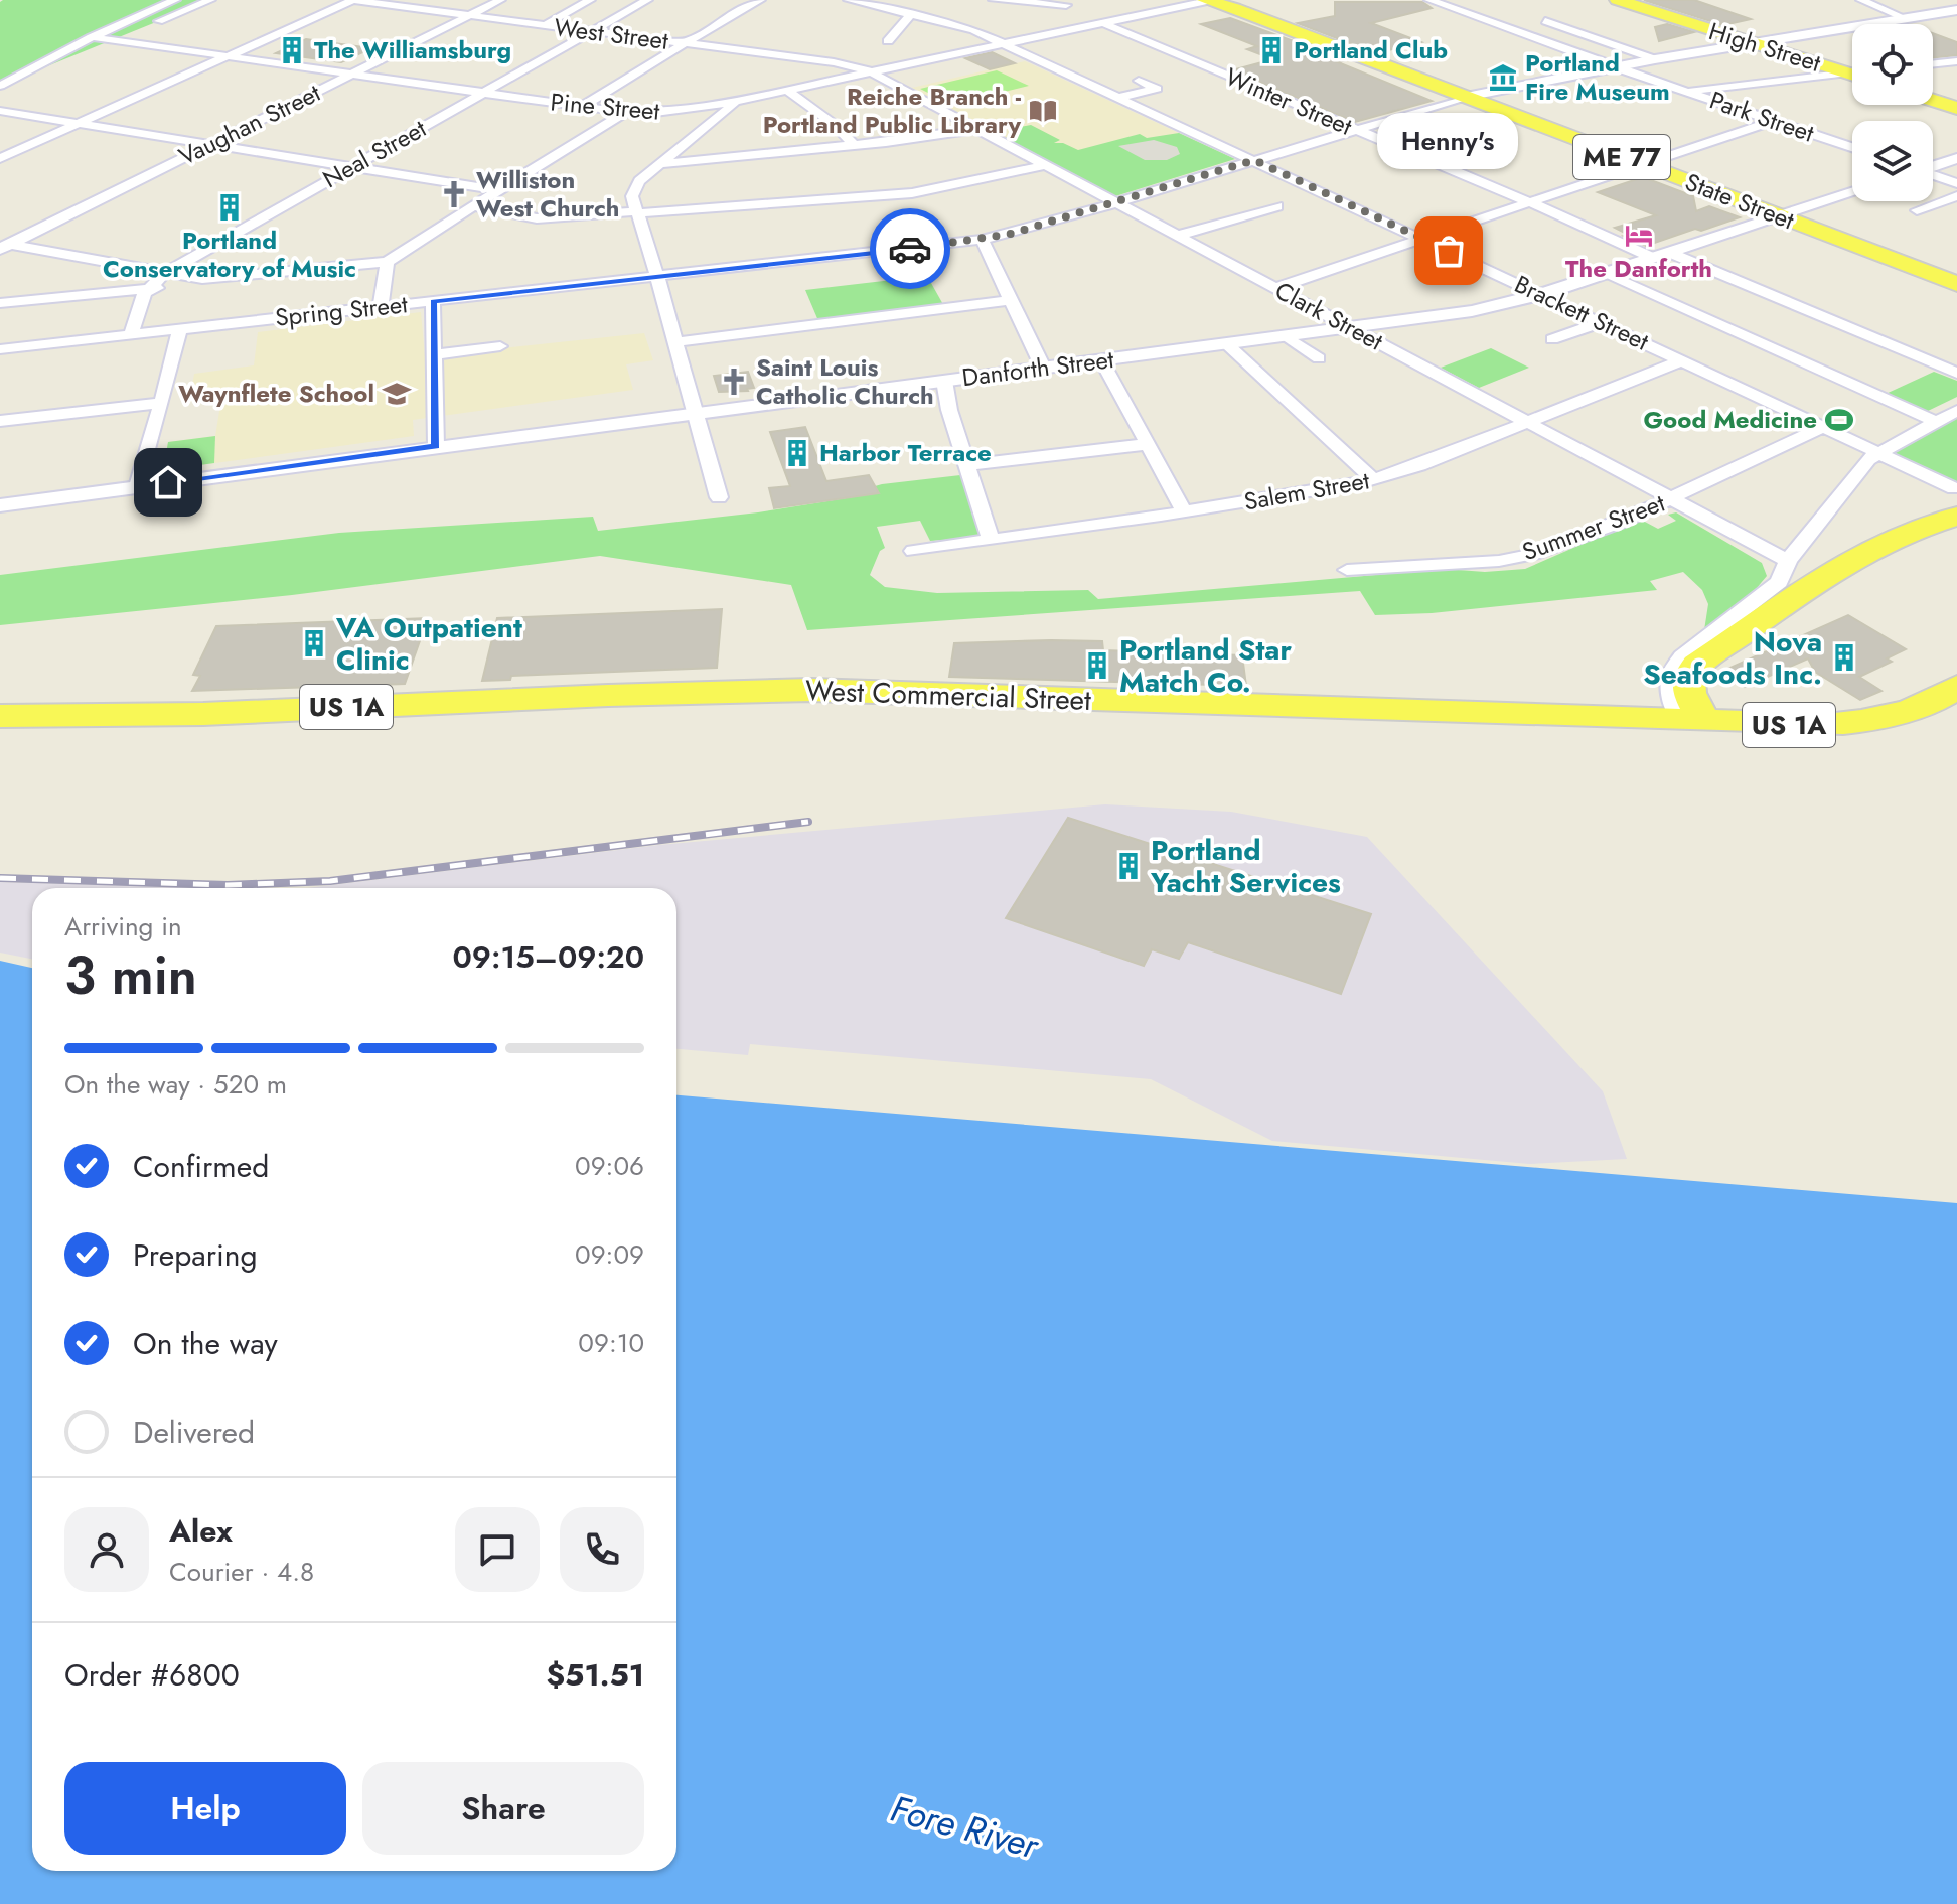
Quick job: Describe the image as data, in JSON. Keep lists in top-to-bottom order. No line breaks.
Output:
{"streets":{"main road":["High Street","ME 77","State Street","West Commercial Street","US 1A"],"street":["West Street","Winter Street","Pine Street","Park Street","Vaughan Street","Neal Street","Spring Street","Brackett Street","Clark Street","Danforth Street","Salem Street","Summer Street"]},"crossings":[["West Street","Pine Street"],["West Street","Vaughan Street"],["West Street","Neal Street"],["West Street","Clark Street"],["High Street","Spring Street"],["Winter Street","Pine Street"],["Winter Street","Spring Street"],["Winter Street","Danforth Street"],["Pine Street","Vaughan Street"],["Pine Street","Neal Street"],["Pine Street","State Street"],["Pine Street","Brackett Street"],["Pine Street","Clark Street"],["Park Street","Spring Street"],["State Street","Spring Street"],["State Street","Danforth Street"],["Spring Street","Brackett Street"],["Spring Street","Clark Street"],["Brackett Street","Danforth Street"],["Brackett Street","Salem Street"],["Brackett Street","Summer Street"],["Clark Street","Danforth Street"],["Clark Street","Salem Street"],["Clark Street","Summer Street"]],"water":["Fore River"],"places":{"building":["The Williamsburg","Portland Club","Portland Conservatory of Music","Harbor Terrace","VA Outpatient Clinic","Nova Seafoods Inc.","Portland Star Match Co.","Portland Yacht Services"],"museum":["Portland Fire Museum"],"library":["Reiche Branch - Portland Public Library"],"church":["Williston West Church","Saint Louis Catholic Church"],"hotel":["The Danforth"],"other":["Henny's"],"school or university":["Waynflete School"],"sports":["Good Medicine"]},"page":{"bubble":"Henny's","heading":["3 min","Arriving in","09:15–09:20"],"panel":["Alex","Courier · 4.8","Order #6800","$51.51"],"bar":"On the way · 520 m","list":[["Confirmed","09:06"],["Preparing","09:09"],["On the way","09:10"],"Delivered"],"buttons":["Help","Share"]}}
